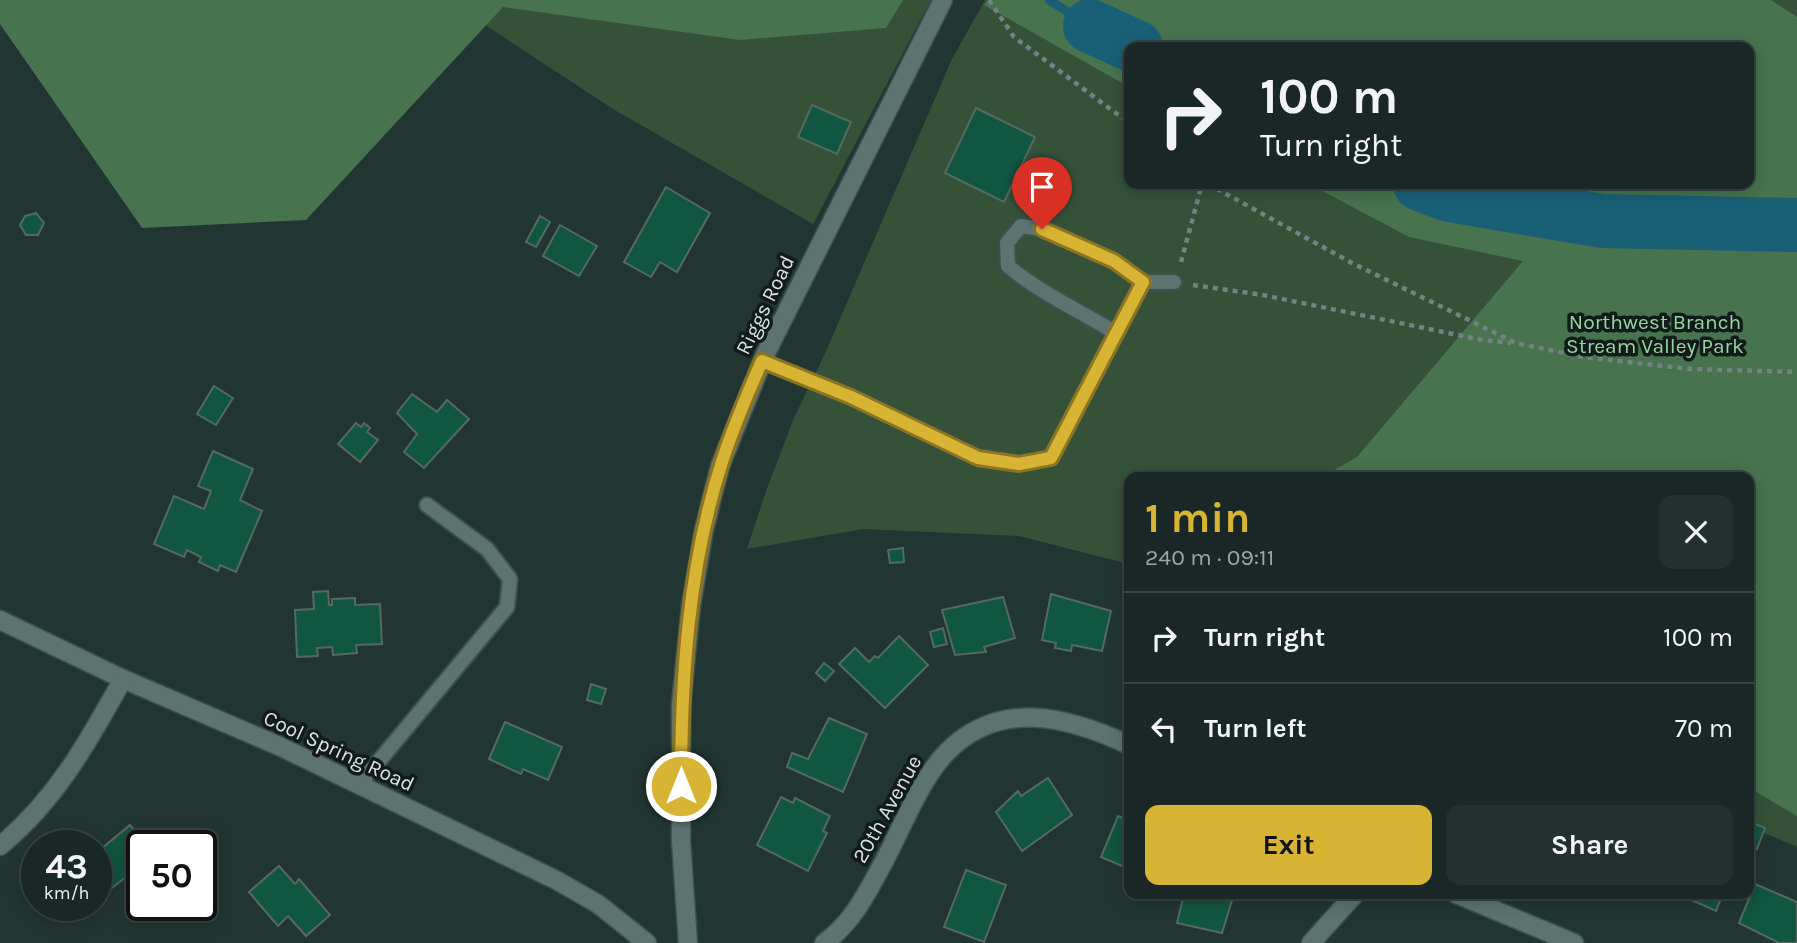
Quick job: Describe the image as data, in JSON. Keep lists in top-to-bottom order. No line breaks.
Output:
{"streets":{"street":["Riggs Road","Cool Spring Road","20th Avenue"]},"parks":["Northwest Branch Stream Valley Park"],"page":{"turn":["100 m","Turn right"],"heading":["1 min","240 m · 09:11"],"list":[{"name":"Turn right","value":"100 m"},{"name":"Turn left","value":"70 m"}],"buttons":["Exit","Share"],"speed":"43 km/h","limit":"50"}}
